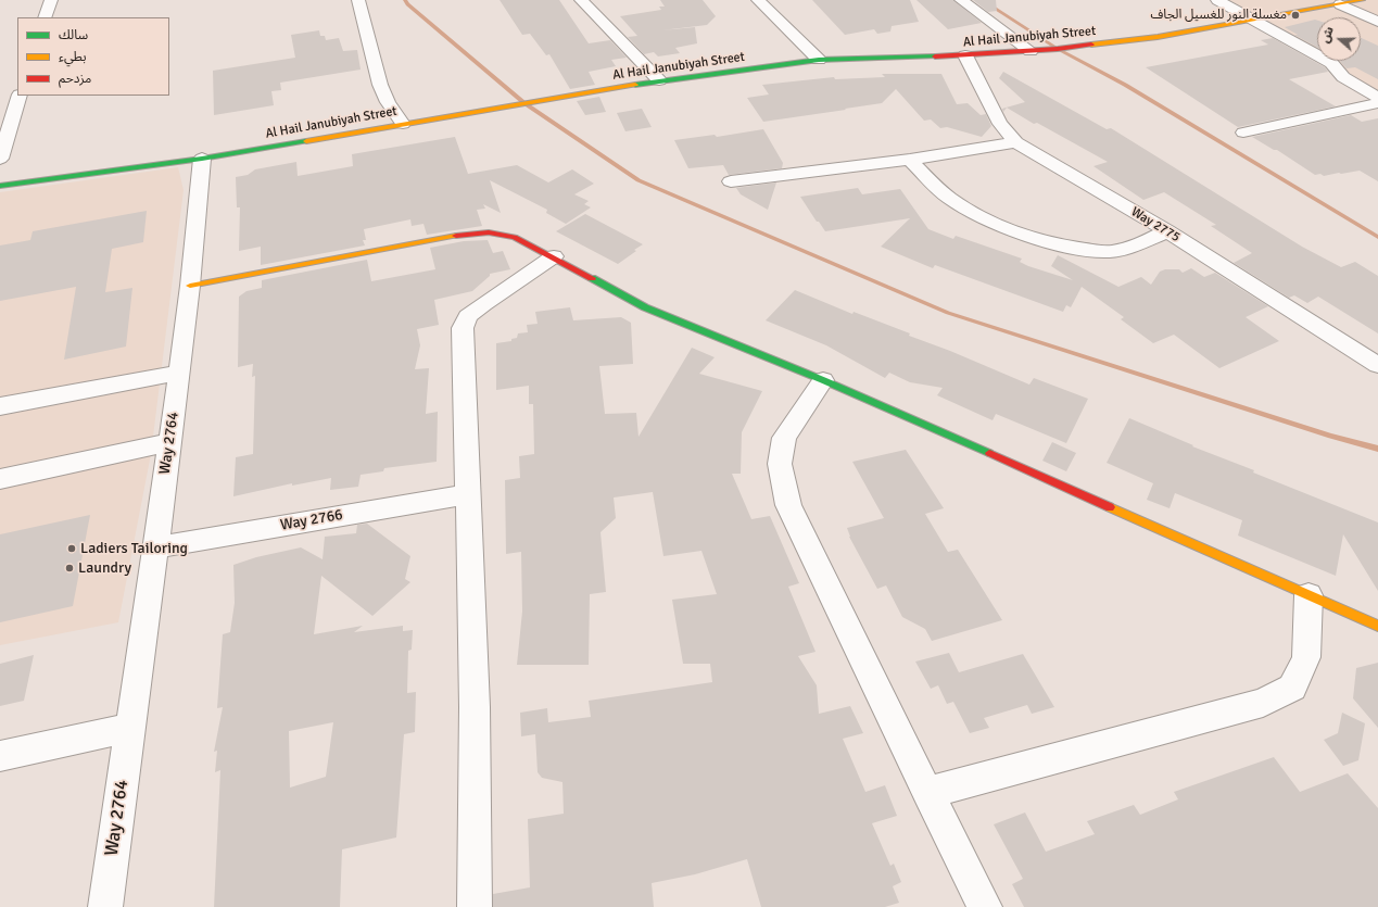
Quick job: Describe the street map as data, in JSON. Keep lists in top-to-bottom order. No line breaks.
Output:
{"streets":{"street":["Al Hail Janubiyah Street","Way 2775","Way 2764","Way 2766"]},"crossings":[["Al Hail Janubiyah Street","Way 2775"],["Al Hail Janubiyah Street","Way 2764"],["Way 2764","Way 2766"]],"places":["مغسلة النور للغسيل الجاف","Ladiers Tailoring","Laundry"],"legend":["سالك","بطيء","مزدحم"],"north":"left"}
